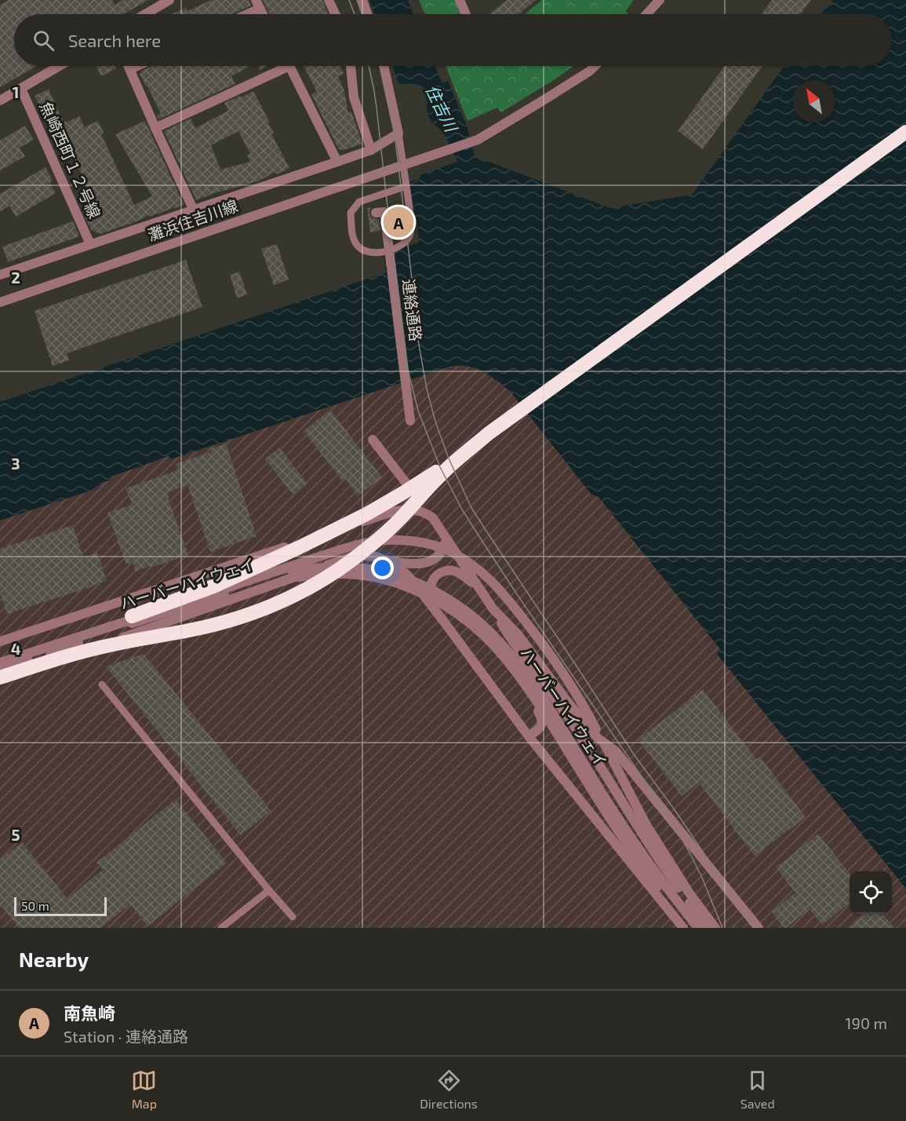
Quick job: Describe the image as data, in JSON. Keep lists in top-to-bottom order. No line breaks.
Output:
{"streets":{"street":["魚崎西町１２号線","灘浜住吉川線","連絡通路","ハーバーハイウェイ"]},"water":["住吉川"],"scale_bar":"50 m","north":"top left","page":{"search":"Search here","pins":"A","scale":"50 m","heading":"Nearby","list":[{"mark":"A","name":"南魚崎","note":"Station · 連絡通路","value":"190 m"}],"nav":["Map","Directions","Saved"]},"grid":{"rows":["1","2","3","4","5"]}}
